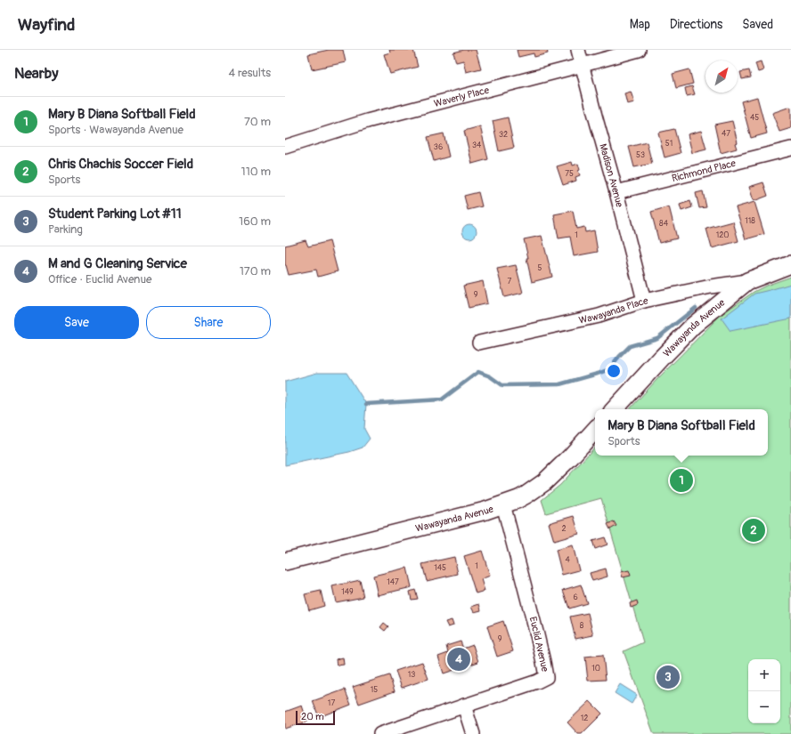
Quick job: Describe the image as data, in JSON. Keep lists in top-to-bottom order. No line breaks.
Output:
{"streets":{"street":["Waverly Place","Richmond Place","Madison Avenue","Wawayanda Place","Wawayanda Avenue","Euclid Avenue"]},"crossings":[["Waverly Place","Madison Avenue"],["Richmond Place","Madison Avenue"],["Madison Avenue","Wawayanda Place"],["Wawayanda Place","Wawayanda Avenue"],["Wawayanda Avenue","Euclid Avenue"]],"house_numbers":["45","47","32","51","34","36","53","75","118","84","1","120","5","7","9","2","4","1","145","147","149","6","8","9","10","13","15","17","12"],"scale_bar":"20 m","north":"top right","page":{"header":"Wayfind","nav":["Map","Directions","Saved"],"heading":["Nearby","4 results"],"list":[{"mark":"1","name":"Mary B Diana Softball Field","note":"Sports · Wawayanda Avenue","value":"70 m"},{"mark":"2","name":"Chris Chachis Soccer Field","note":"Sports","value":"110 m"},{"mark":"3","name":"Student Parking Lot #11","note":"Parking","value":"160 m"},{"mark":"4","name":"M and G Cleaning Service","note":"Office · Euclid Avenue","value":"170 m"}],"buttons":["Save","Share"],"popup":["Mary B Diana Softball Field","Sports"],"pins":["1","2","4","3"],"map_buttons":["+","−"],"scale":"20 m"}}
